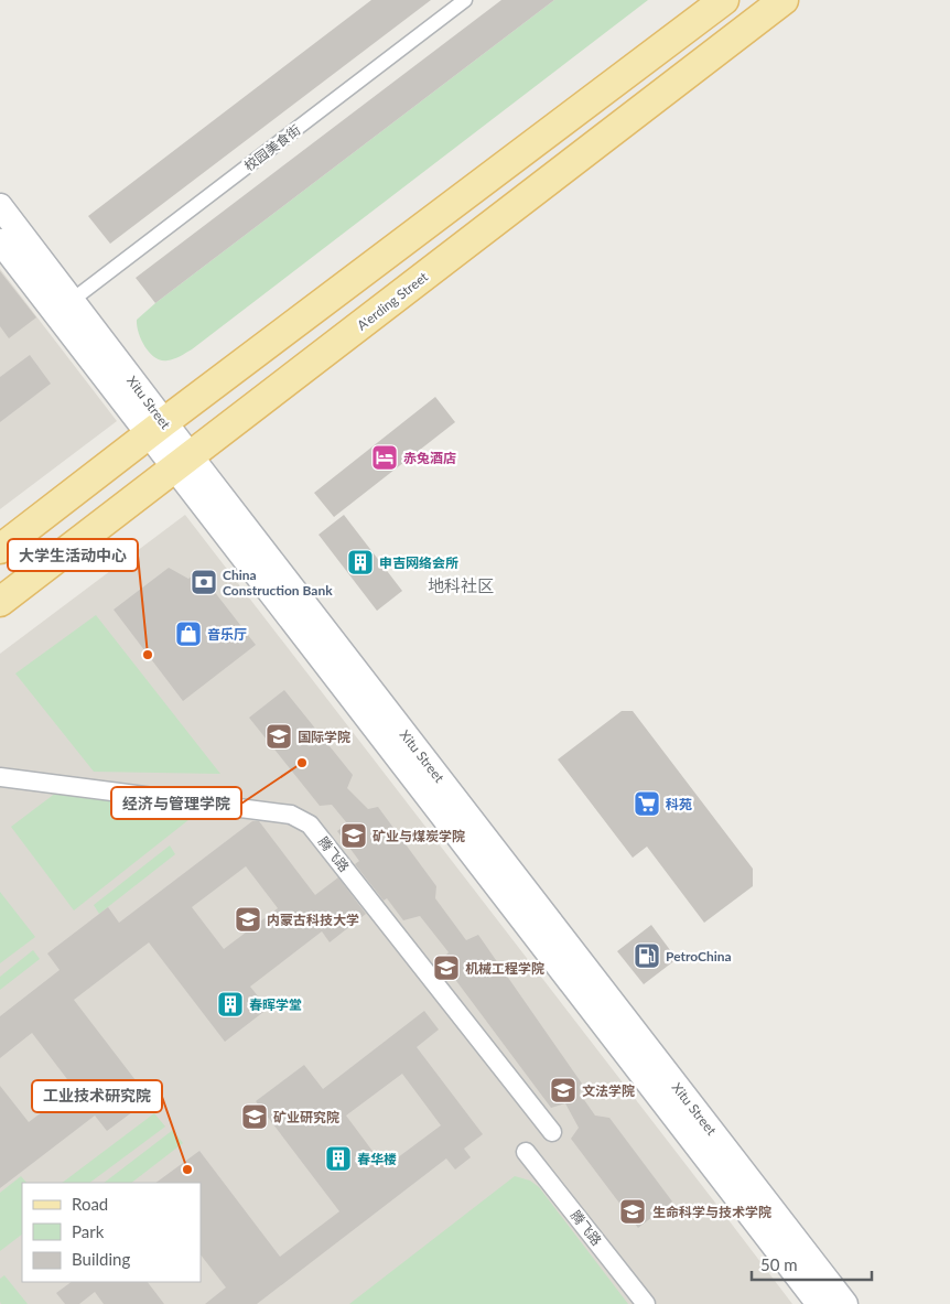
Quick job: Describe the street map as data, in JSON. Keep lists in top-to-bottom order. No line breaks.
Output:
{"streets":{"main road":["A'erding Street","Xitu Street"],"street":["校园美食街","腾飞路"]},"crossings":[["A'erding Street","Xitu Street"]],"districts":["地科社区"],"places":{"hotel":["赤兔酒店"],"building":["申吉网络会所","春晖学堂","春华楼"],"bank":["China Construction Bank"],"shop":["音乐厅"],"other":["大学生活动中心","经济与管理学院","工业技术研究院"],"school or university":["国际学院","矿业与煤炭学院","内蒙古科技大学","机械工程学院","文法学院","矿业研究院","生命科学与技术学院"],"supermarket":["科苑"],"fuel station":["PetroChina"]},"legend":["Road","Park","Building"],"scale_bar":"50 m"}
